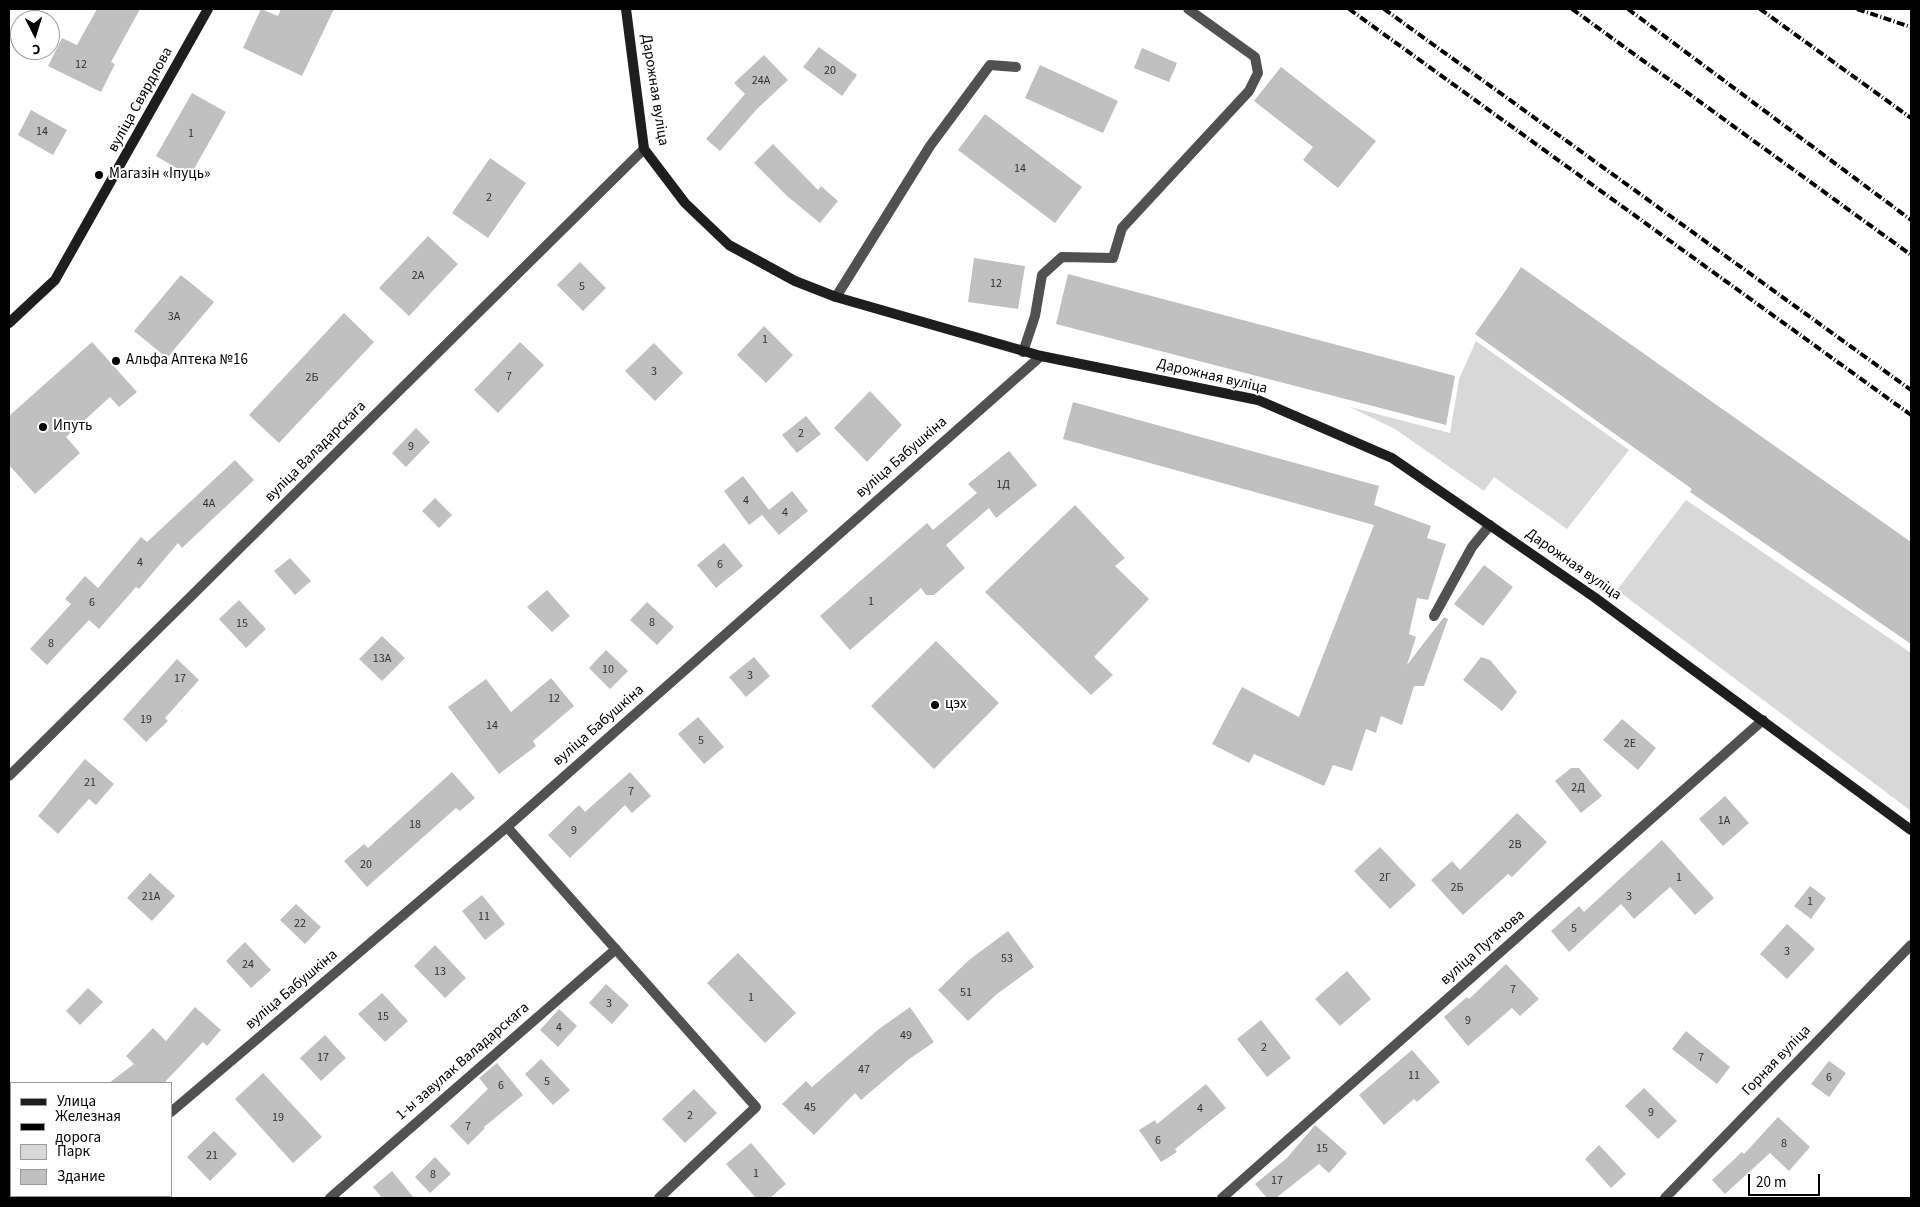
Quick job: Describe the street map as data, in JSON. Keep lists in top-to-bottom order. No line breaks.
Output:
{"streets":{"street":["Дарожная вуліца","вуліца Свярдлова","вуліца Валадарскага","вуліца Бабушкіна","вуліца Пугачова","Горная вуліца","1-ы завулак Валадарскага"]},"crossings":[["Дарожная вуліца","вуліца Валадарскага"],["Дарожная вуліца","вуліца Бабушкіна"],["Дарожная вуліца","вуліца Пугачова"]],"places":["Магазін «Іпуць»","Альфа Аптека №16","Ипуть","цэх"],"house_numbers":["12","20","24А","14","1","14","2","2А","12","5","3А","1","3","7","2Б","2","9","1Д","4","4А","4","4","6","1","6","8","15","8","13А","10","3","17","12","19","14","5","2Е","21","2Д","7","1А","18","9","2В","20","2Г","1","2Б","21А","3","1","11","22","5","3","53","24","13","7","51","1","3","15","9","4","49","2","17","7","47","11","6","5","6","45","4","9","2","19","7","6","8","15","21","1","8","17"],"legend":["Улица","Железная дорога","Парк","Здание"],"scale_bar":"20 m","north":"bottom"}
